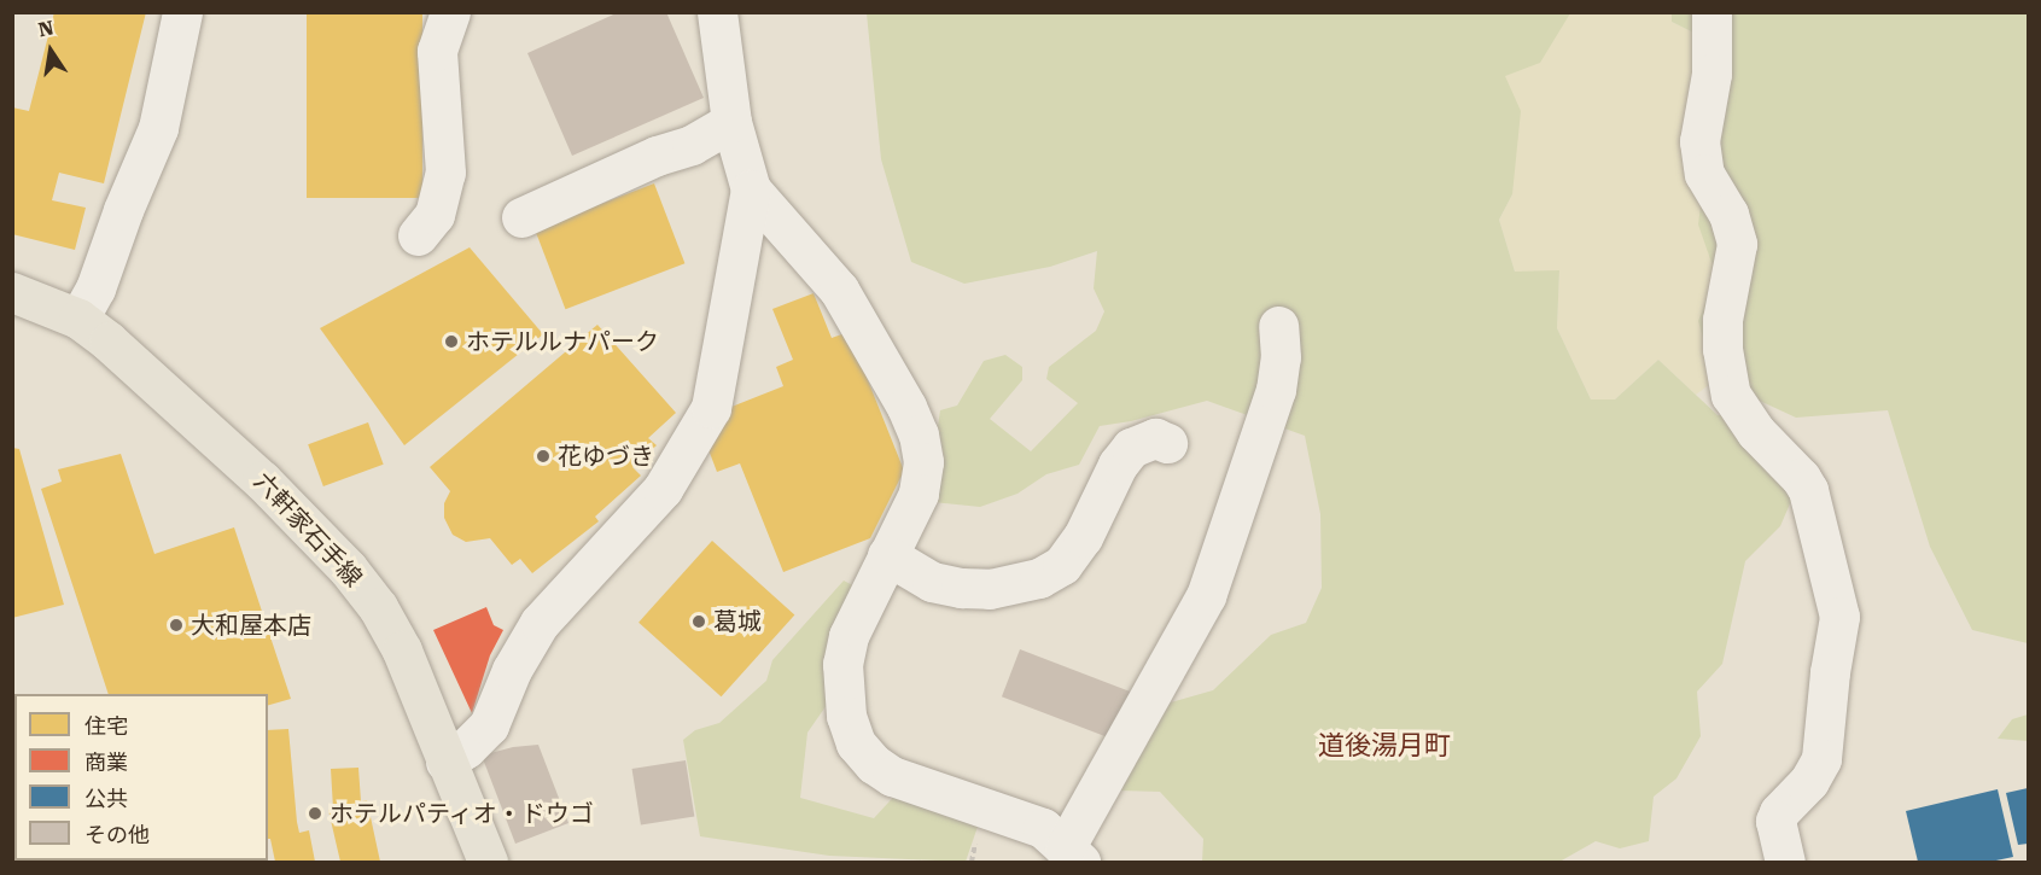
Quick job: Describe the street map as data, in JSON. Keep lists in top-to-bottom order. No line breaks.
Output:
{"streets":{"main road":["六軒家石手線"]},"districts":["道後湯月町"],"places":["ホテルルナパーク","花ゆづき","葛城","大和屋本店","ホテルパティオ・ドウゴ"],"legend":["住宅","商業","公共","その他"],"north":"top"}
